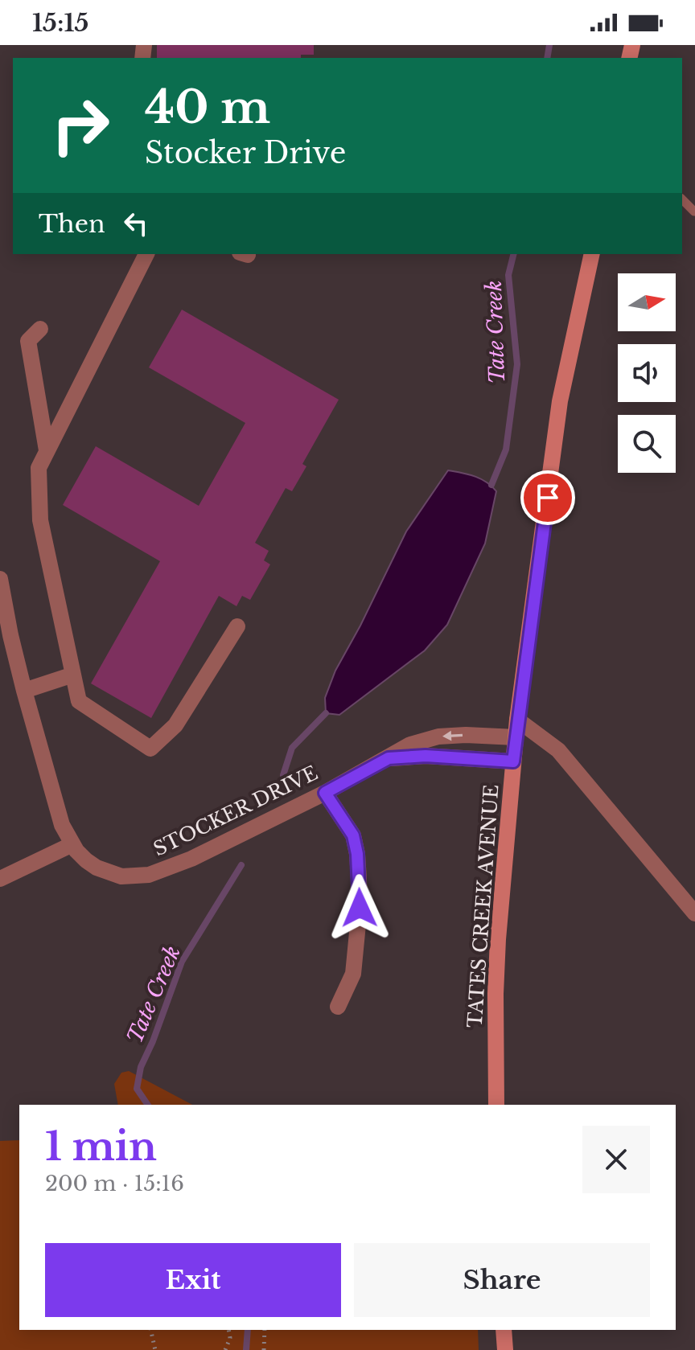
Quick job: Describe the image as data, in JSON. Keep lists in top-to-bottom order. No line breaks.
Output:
{"streets":{"main road":["TATES CREEK AVENUE"],"street":["STOCKER DRIVE"]},"crossings":[["STOCKER DRIVE","TATES CREEK AVENUE"]],"water":["Tate Creek"],"north":"right","page":{"status":"15:15","turn":["40 m","Stocker Drive"],"then":"Then","heading":["1 min","200 m · 15:16"],"buttons":["Exit","Share"]}}
